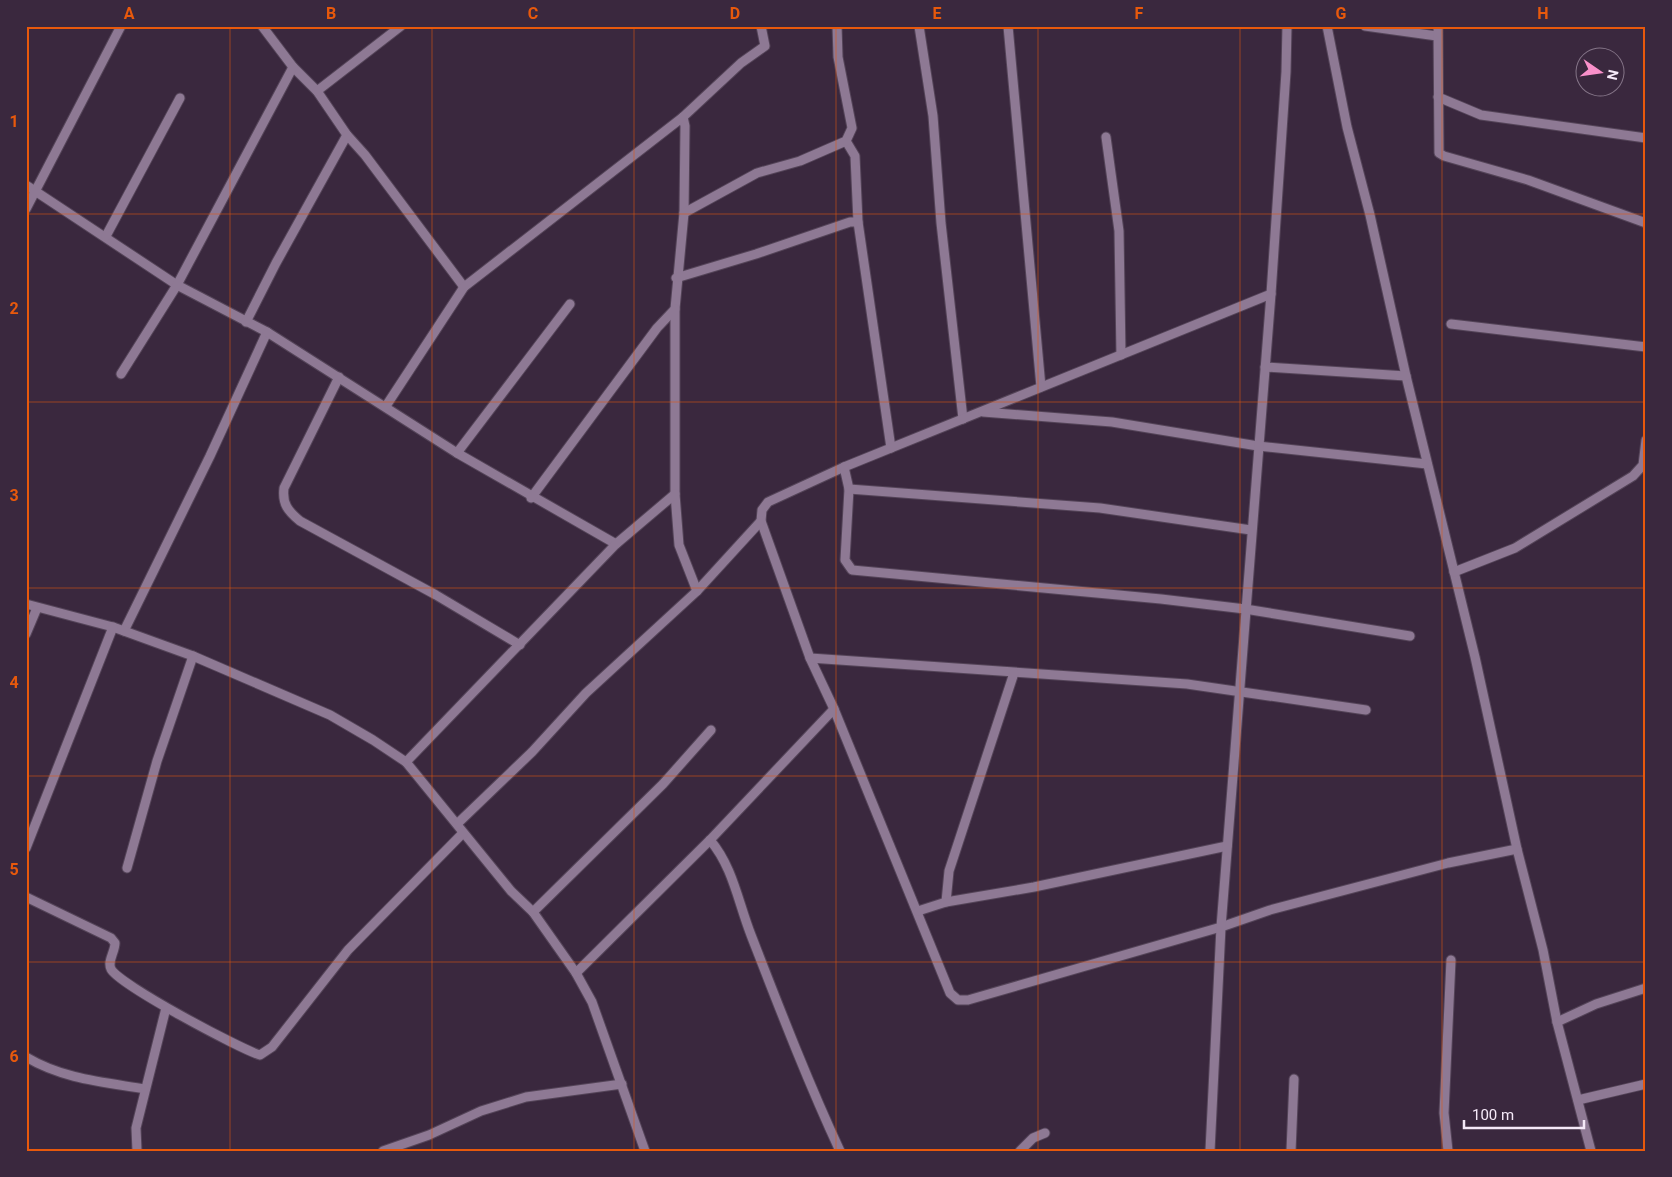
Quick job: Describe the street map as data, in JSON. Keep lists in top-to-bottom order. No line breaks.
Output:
{"scale_bar":"100 m","north":"right","grid":{"columns":["A","B","C","D","E","F","G","H"],"rows":["1","2","3","4","5","6"]}}
